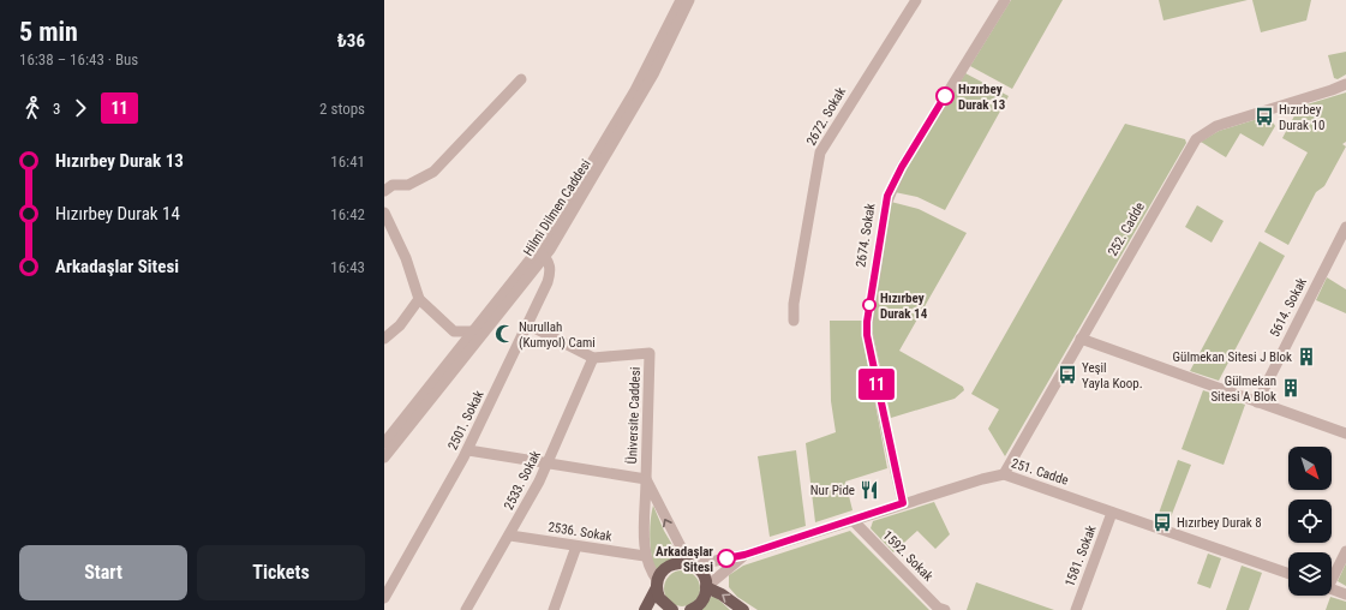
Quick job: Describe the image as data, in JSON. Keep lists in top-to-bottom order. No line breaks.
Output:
{"streets":{"street":["2672. Sokak","Hilmi Dilmen Caddesi","252. Cadde","2674. Sokak","5614. Sokak","Üniversite Caddesi","2501. Sokak","251. Cadde","2533. Sokak","2536. Sokak","1592. Sokak","1581. Sokak"]},"crossings":[["Hilmi Dilmen Caddesi","2501. Sokak"],["252. Cadde","251. Cadde"],["2674. Sokak","251. Cadde"],["Üniversite Caddesi","251. Cadde"],["Üniversite Caddesi","2533. Sokak"],["Üniversite Caddesi","2536. Sokak"],["251. Cadde","1592. Sokak"],["251. Cadde","1581. Sokak"],["2533. Sokak","2536. Sokak"]],"places":{"other":["Hızırbey Durak 13","Hızırbey Durak 14","Arkadaşlar Sitesi"],"bus stop":["Hızırbey Durak 10","Yeşil Yayla Koop.","Hızırbey Durak 8"],"mosque":["Nurullah (Kumyol) Cami"],"building":["Gülmekan Sitesi J Blok","Gülmekan Sitesi A Blok"],"restaurant":["Nur Pide"]},"lines":["bus line 11"],"north":"bottom right","page":{"heading":["5 min","16:38 – 16:43 · Bus","₺36"],"on_map":"11","legs":["3","11","2 stops"],"list":[{"name":"Hızırbey Durak 13","value":"16:41"},{"name":"Hızırbey Durak 14","value":"16:42"},{"name":"Arkadaşlar Sitesi","value":"16:43"}],"buttons":["Start","Tickets"]}}
